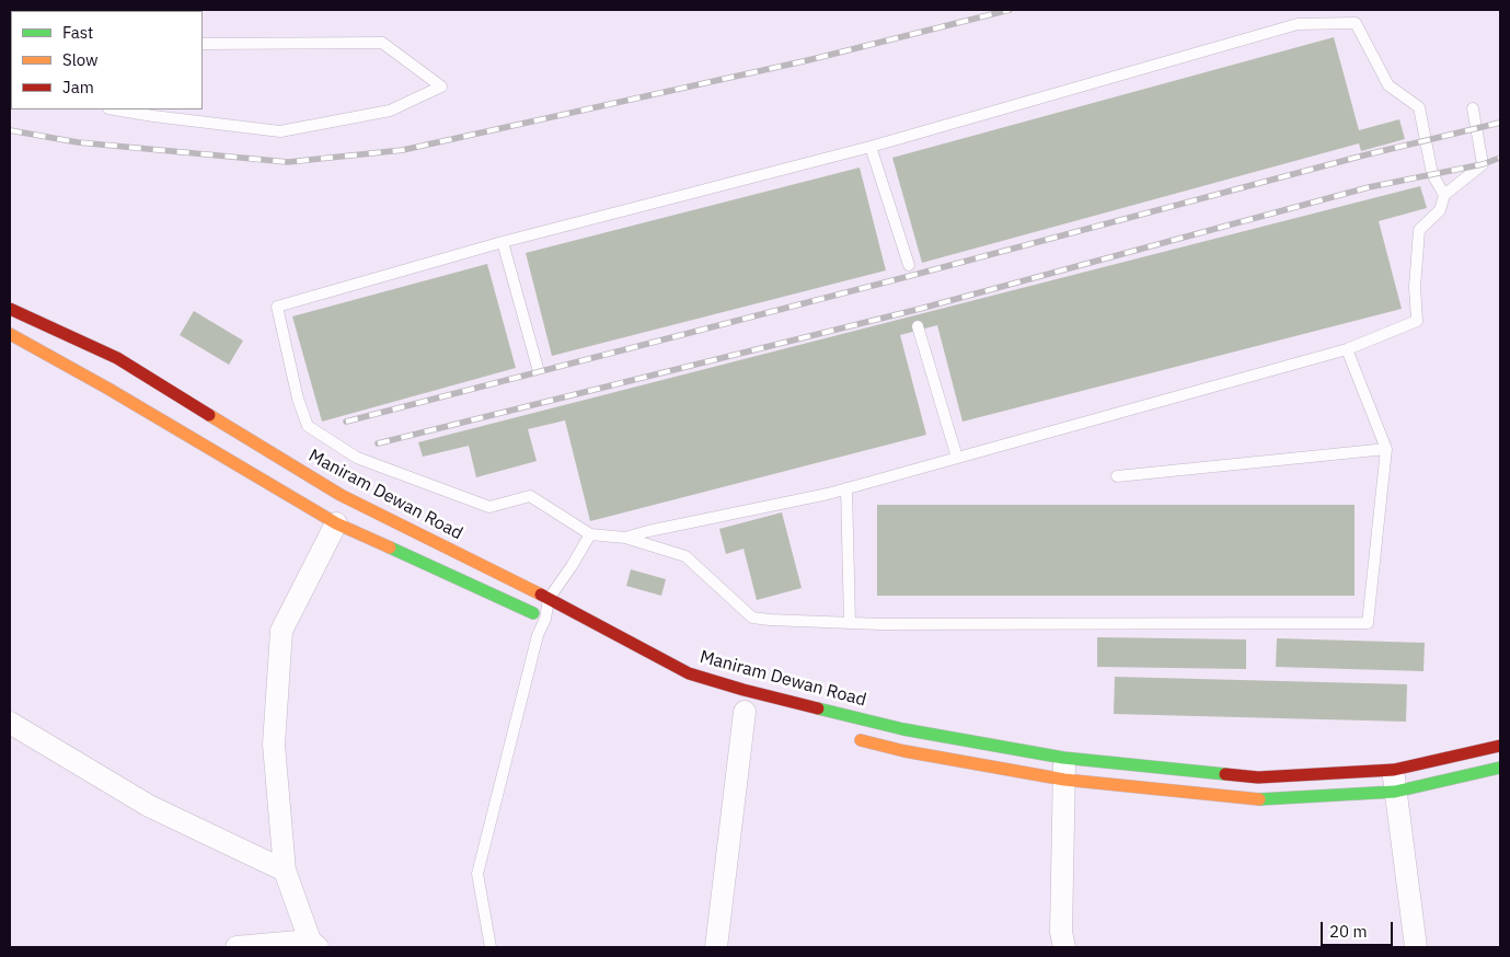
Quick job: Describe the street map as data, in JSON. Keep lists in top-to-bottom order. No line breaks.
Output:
{"streets":{"main road":["Maniram Dewan Road"]},"legend":["Fast","Slow","Jam"],"scale_bar":"20 m"}
